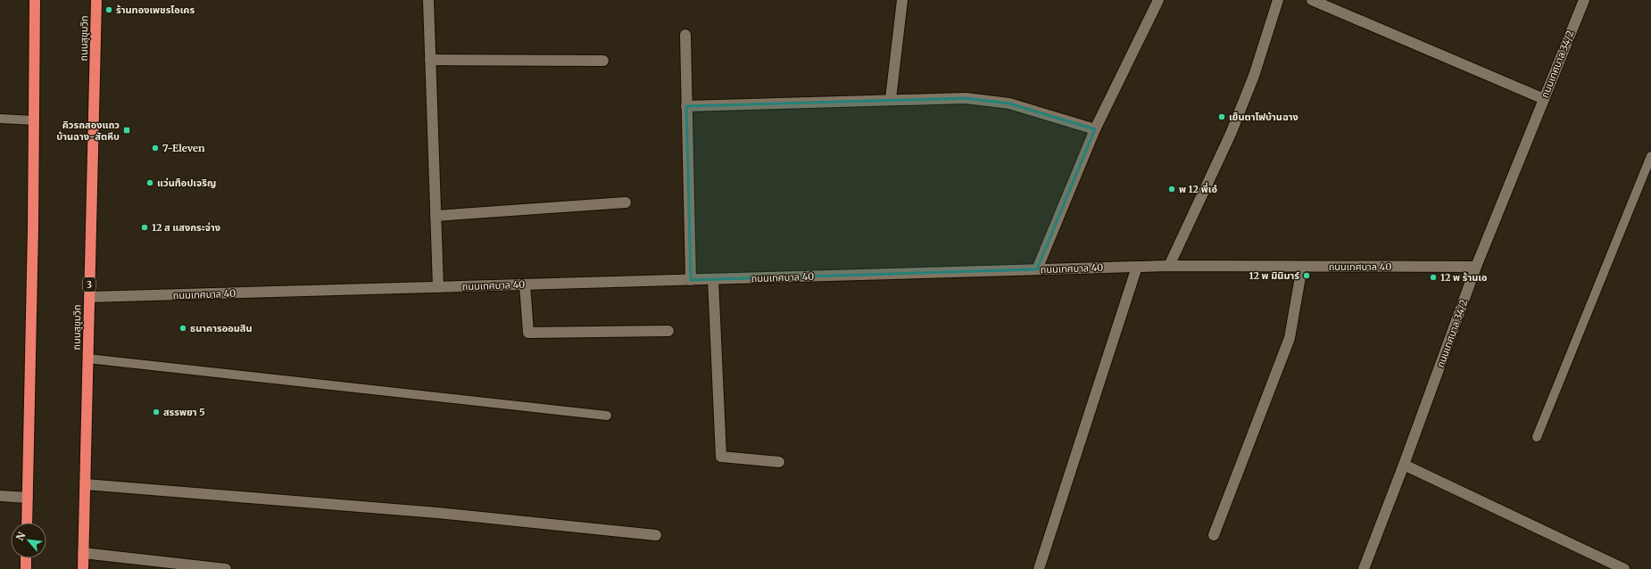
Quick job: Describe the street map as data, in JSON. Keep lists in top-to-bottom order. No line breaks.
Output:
{"streets":{"highway":["ถนนสุขุมวิท","3"],"street":["ถนนเทศบาล 34/2","ถนนเทศบาล 40"]},"crossings":[["ถนนสุขุมวิท","ถนนเทศบาล 40"],["ถนนเทศบาล 34/2","ถนนเทศบาล 40"]],"places":{"other":["ร้านทองเพชรโอเคร","เย็นตาโฟบ้านฉาง","7-Eleven","แว่นท็อปเจริญ","พ 12 พี่เอ๋","12 ส แสงกระจ่าง","12 พ มินิมาร์","12 พ ร้านเอ","ธนาคารออมสิน","สรรพยา 5"],"transit":["คิวรถสองแถว บ้านฉาง-สัตหีบ"]},"north":"top left"}
